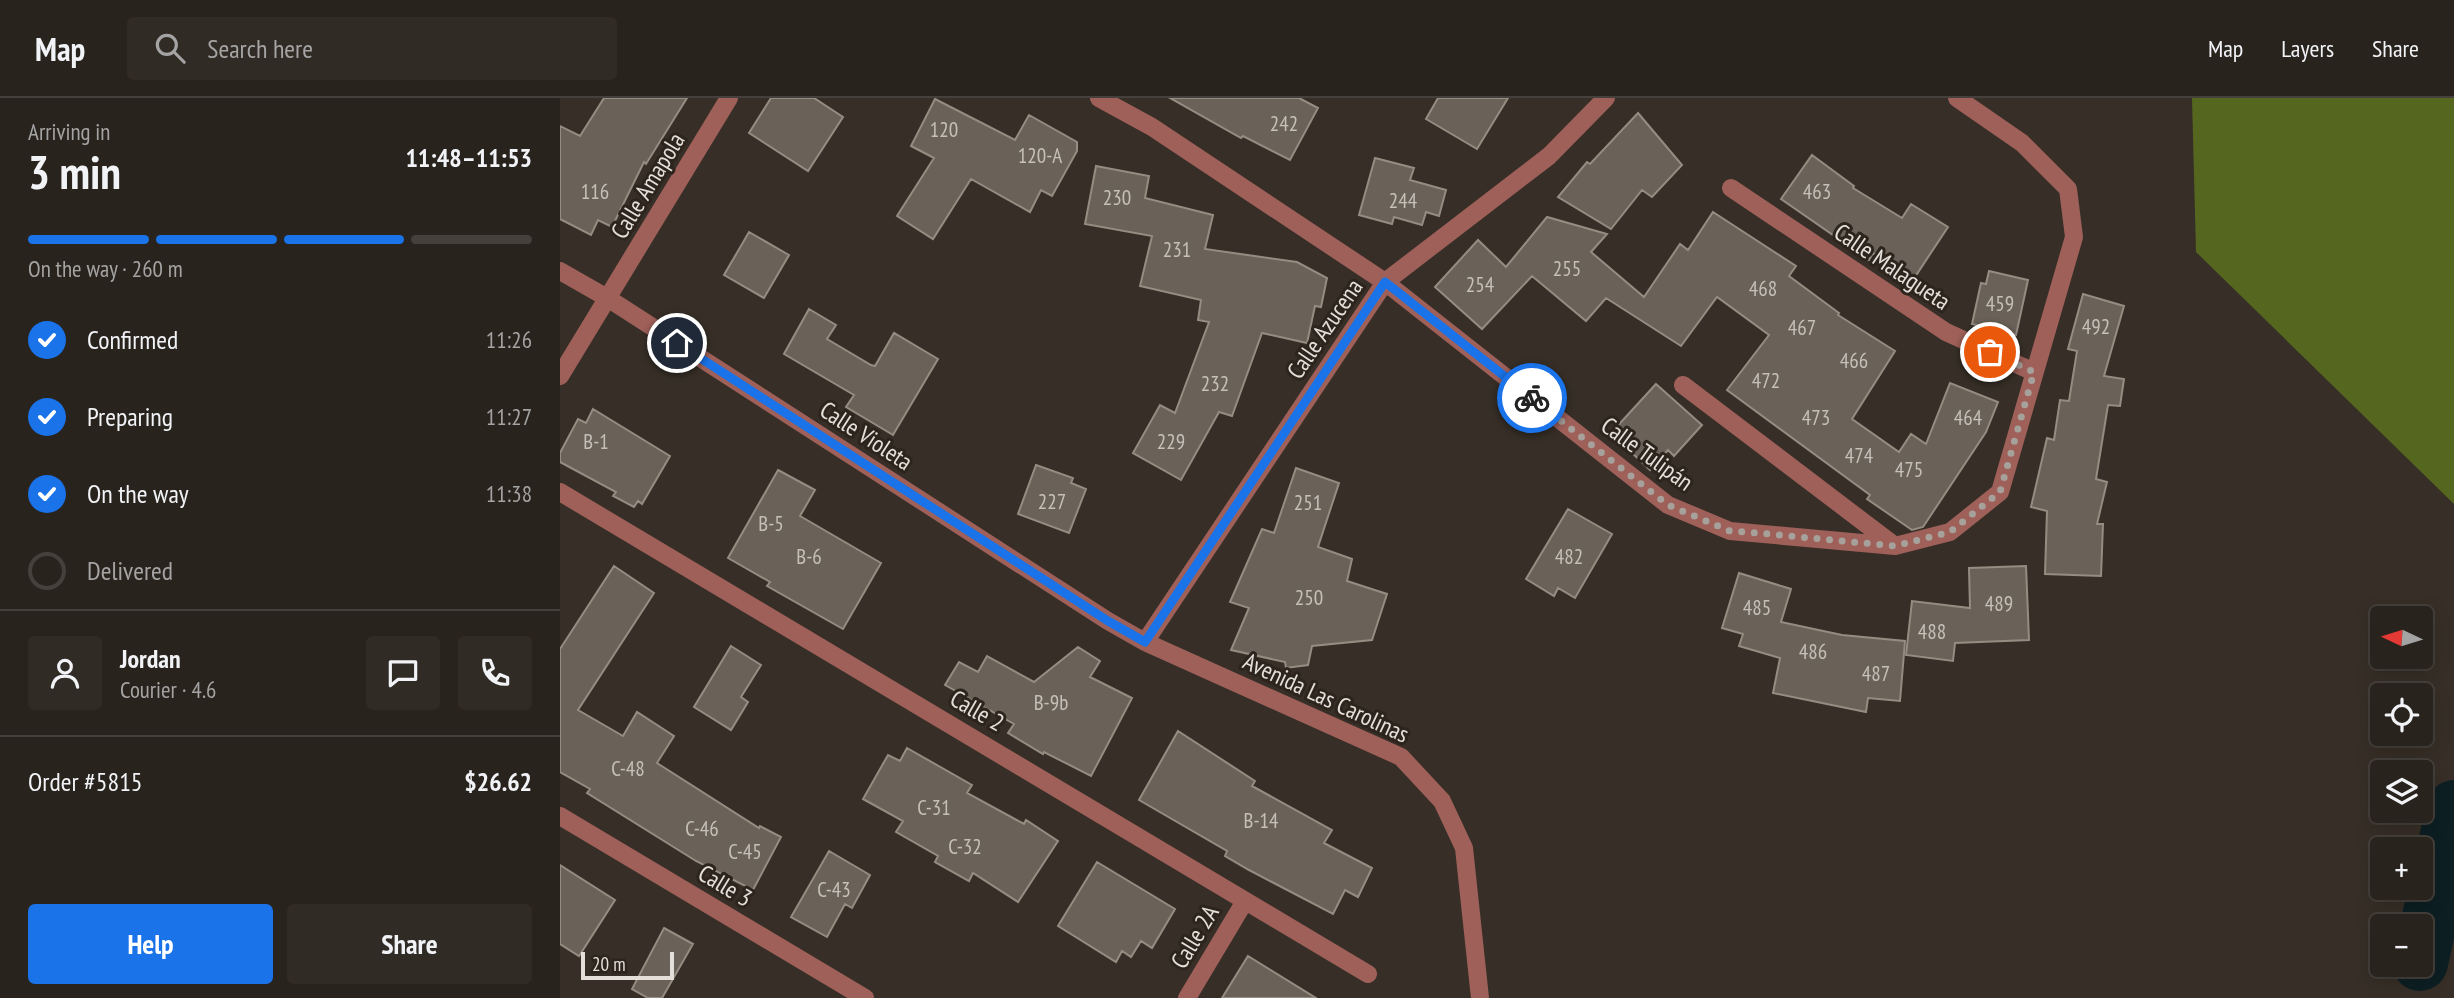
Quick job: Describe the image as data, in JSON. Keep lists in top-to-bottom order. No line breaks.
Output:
{"streets":{"street":["Calle Amapola","Calle Malagueta","Calle Azucena","Calle Violeta","Calle Tulipán","Avenida Las Carolinas","Calle 2","Calle 3","Calle 2A"]},"crossings":[["Calle Amapola","Calle Violeta"],["Calle Malagueta","Calle Tulipán"],["Calle Azucena","Calle Violeta"],["Calle Azucena","Calle Tulipán"],["Calle Azucena","Avenida Las Carolinas"],["Calle Violeta","Avenida Las Carolinas"],["Calle 2","Calle 2A"]],"house_numbers":["242","120","120-A","116","463","230","244","231","255","254","468","459","492","467","466","472","232","473","464","B-1","229","474","475","227","251","B-5","B-6","482","250","489","485","488","486","487","B-9b","C-48","C-31","B-14","C-46","C-32","C-45","C-43"],"scale_bar":"20 m","north":"left","page":{"header":"Map","search":"Search here","nav":["Map","Layers","Share"],"heading":["3 min","Arriving in","11:48–11:53"],"panel":["Jordan","Courier · 4.6","Order #5815","$26.62"],"bar":"On the way · 260 m","list":[["Confirmed","11:26"],["Preparing","11:27"],["On the way","11:38"],"Delivered"],"map_buttons":["+","−"],"buttons":["Help","Share"],"scale":"20 m"}}
